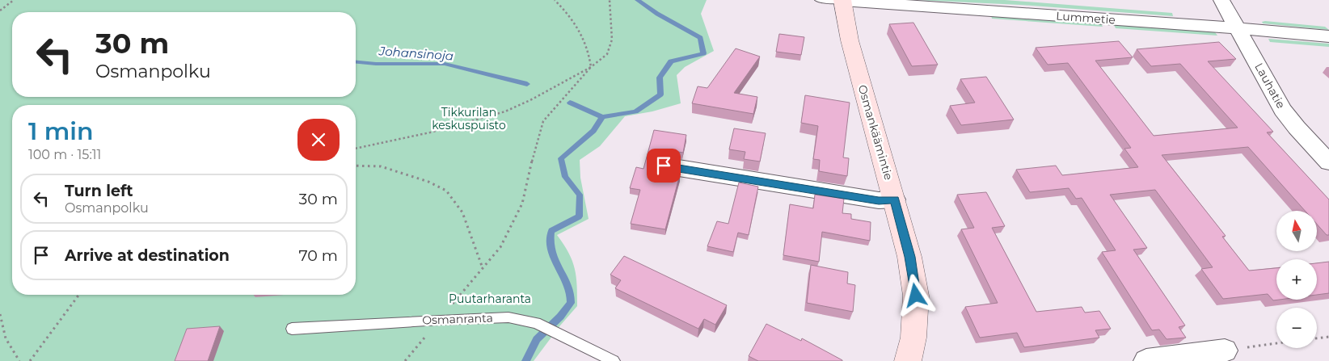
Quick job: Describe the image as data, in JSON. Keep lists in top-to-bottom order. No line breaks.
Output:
{"streets":{"street":["Lummetie","Lauhatie","Osmankäämintie"],"lane":["Osmanranta"]},"crossings":[["Lummetie","Lauhatie"],["Lummetie","Osmankäämintie"]],"water":["Johansinoja"],"parks":["Tikkurilan keskuspuisto","Puutarharanta"],"north":"top","page":{"turn":["30 m","Osmanpolku"],"heading":["1 min","100 m · 15:11"],"list":[{"name":"Turn left","note":"Osmanpolku","value":"30 m"},{"name":"Arrive at destination","value":"70 m"}],"map_buttons":["+","−"]}}
